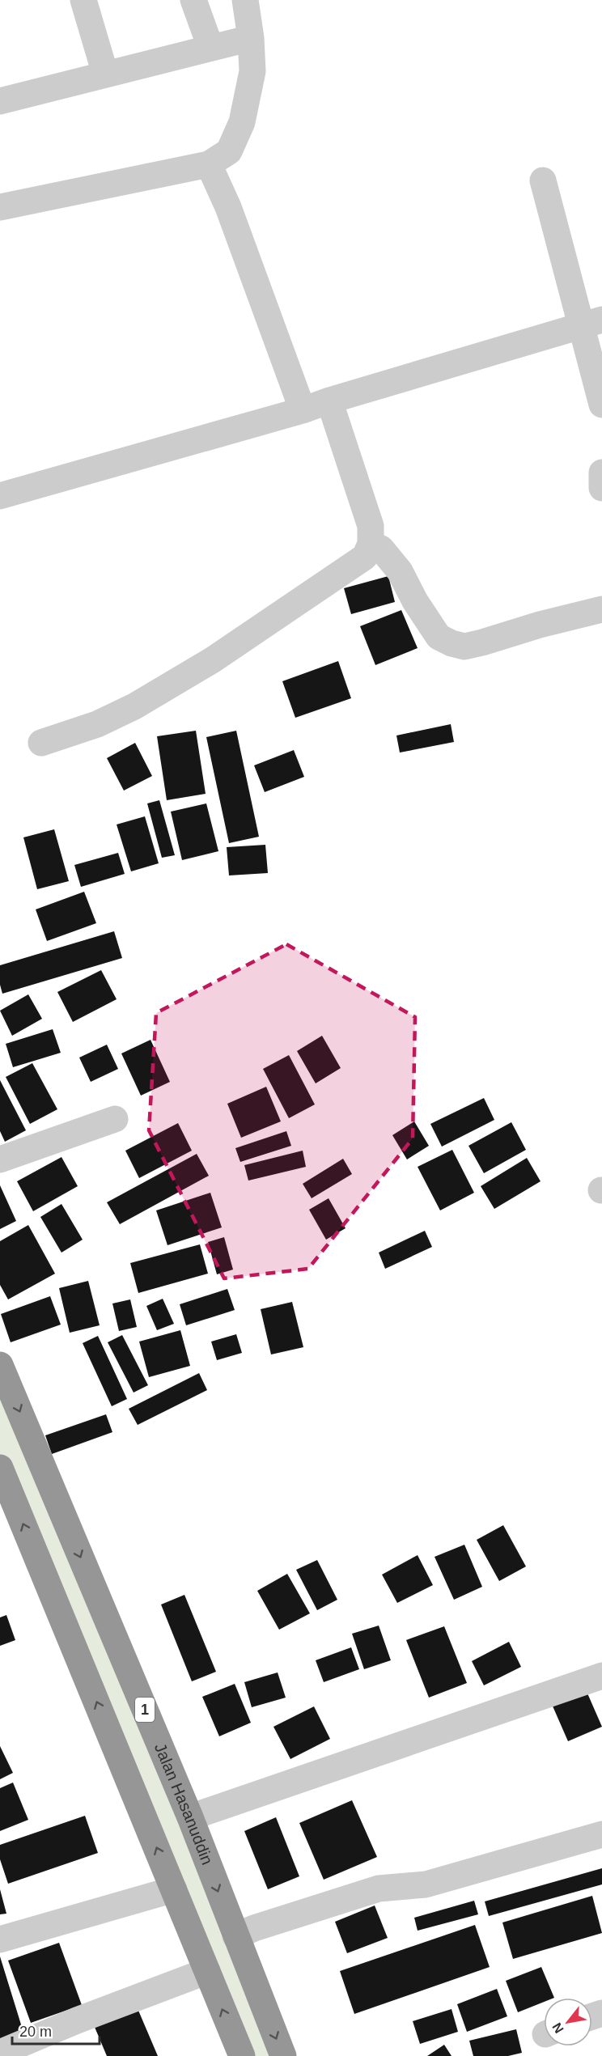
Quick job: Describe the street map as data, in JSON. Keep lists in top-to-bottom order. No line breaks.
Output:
{"streets":{"highway":["1","Jalan Hasanuddin"]},"scale_bar":"20 m","north":"bottom left"}
